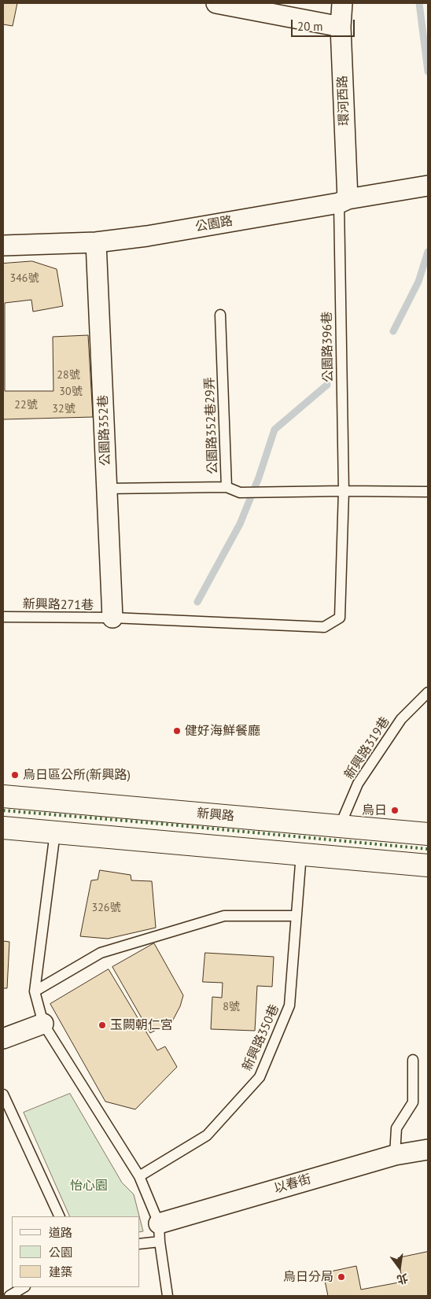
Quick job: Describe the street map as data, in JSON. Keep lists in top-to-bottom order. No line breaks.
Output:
{"streets":{"main road":["新興路"],"street":["環河西路","公園路","公園路352巷","以春街"],"lane":["公園路396巷","公園路352巷29弄","新興路271巷","新興路319巷","新興路350巷"]},"crossings":[["環河西路","公園路"],["環河西路","公園路396巷"],["公園路","公園路396巷"],["公園路","公園路352巷"],["公園路396巷","公園路352巷"],["公園路396巷","新興路271巷"],["公園路352巷29弄","公園路352巷"],["公園路352巷","新興路271巷"],["新興路319巷","新興路"]],"parks":["怡心園"],"places":["健好海鮮餐廳","烏日區公所(新興路)","烏日","玉闕朝仁宮","烏日分局"],"house_numbers":["346號","28號","30號","22號","32號","326號","8號"],"legend":["道路","公園","建築"],"scale_bar":"20 m","north":"bottom"}
